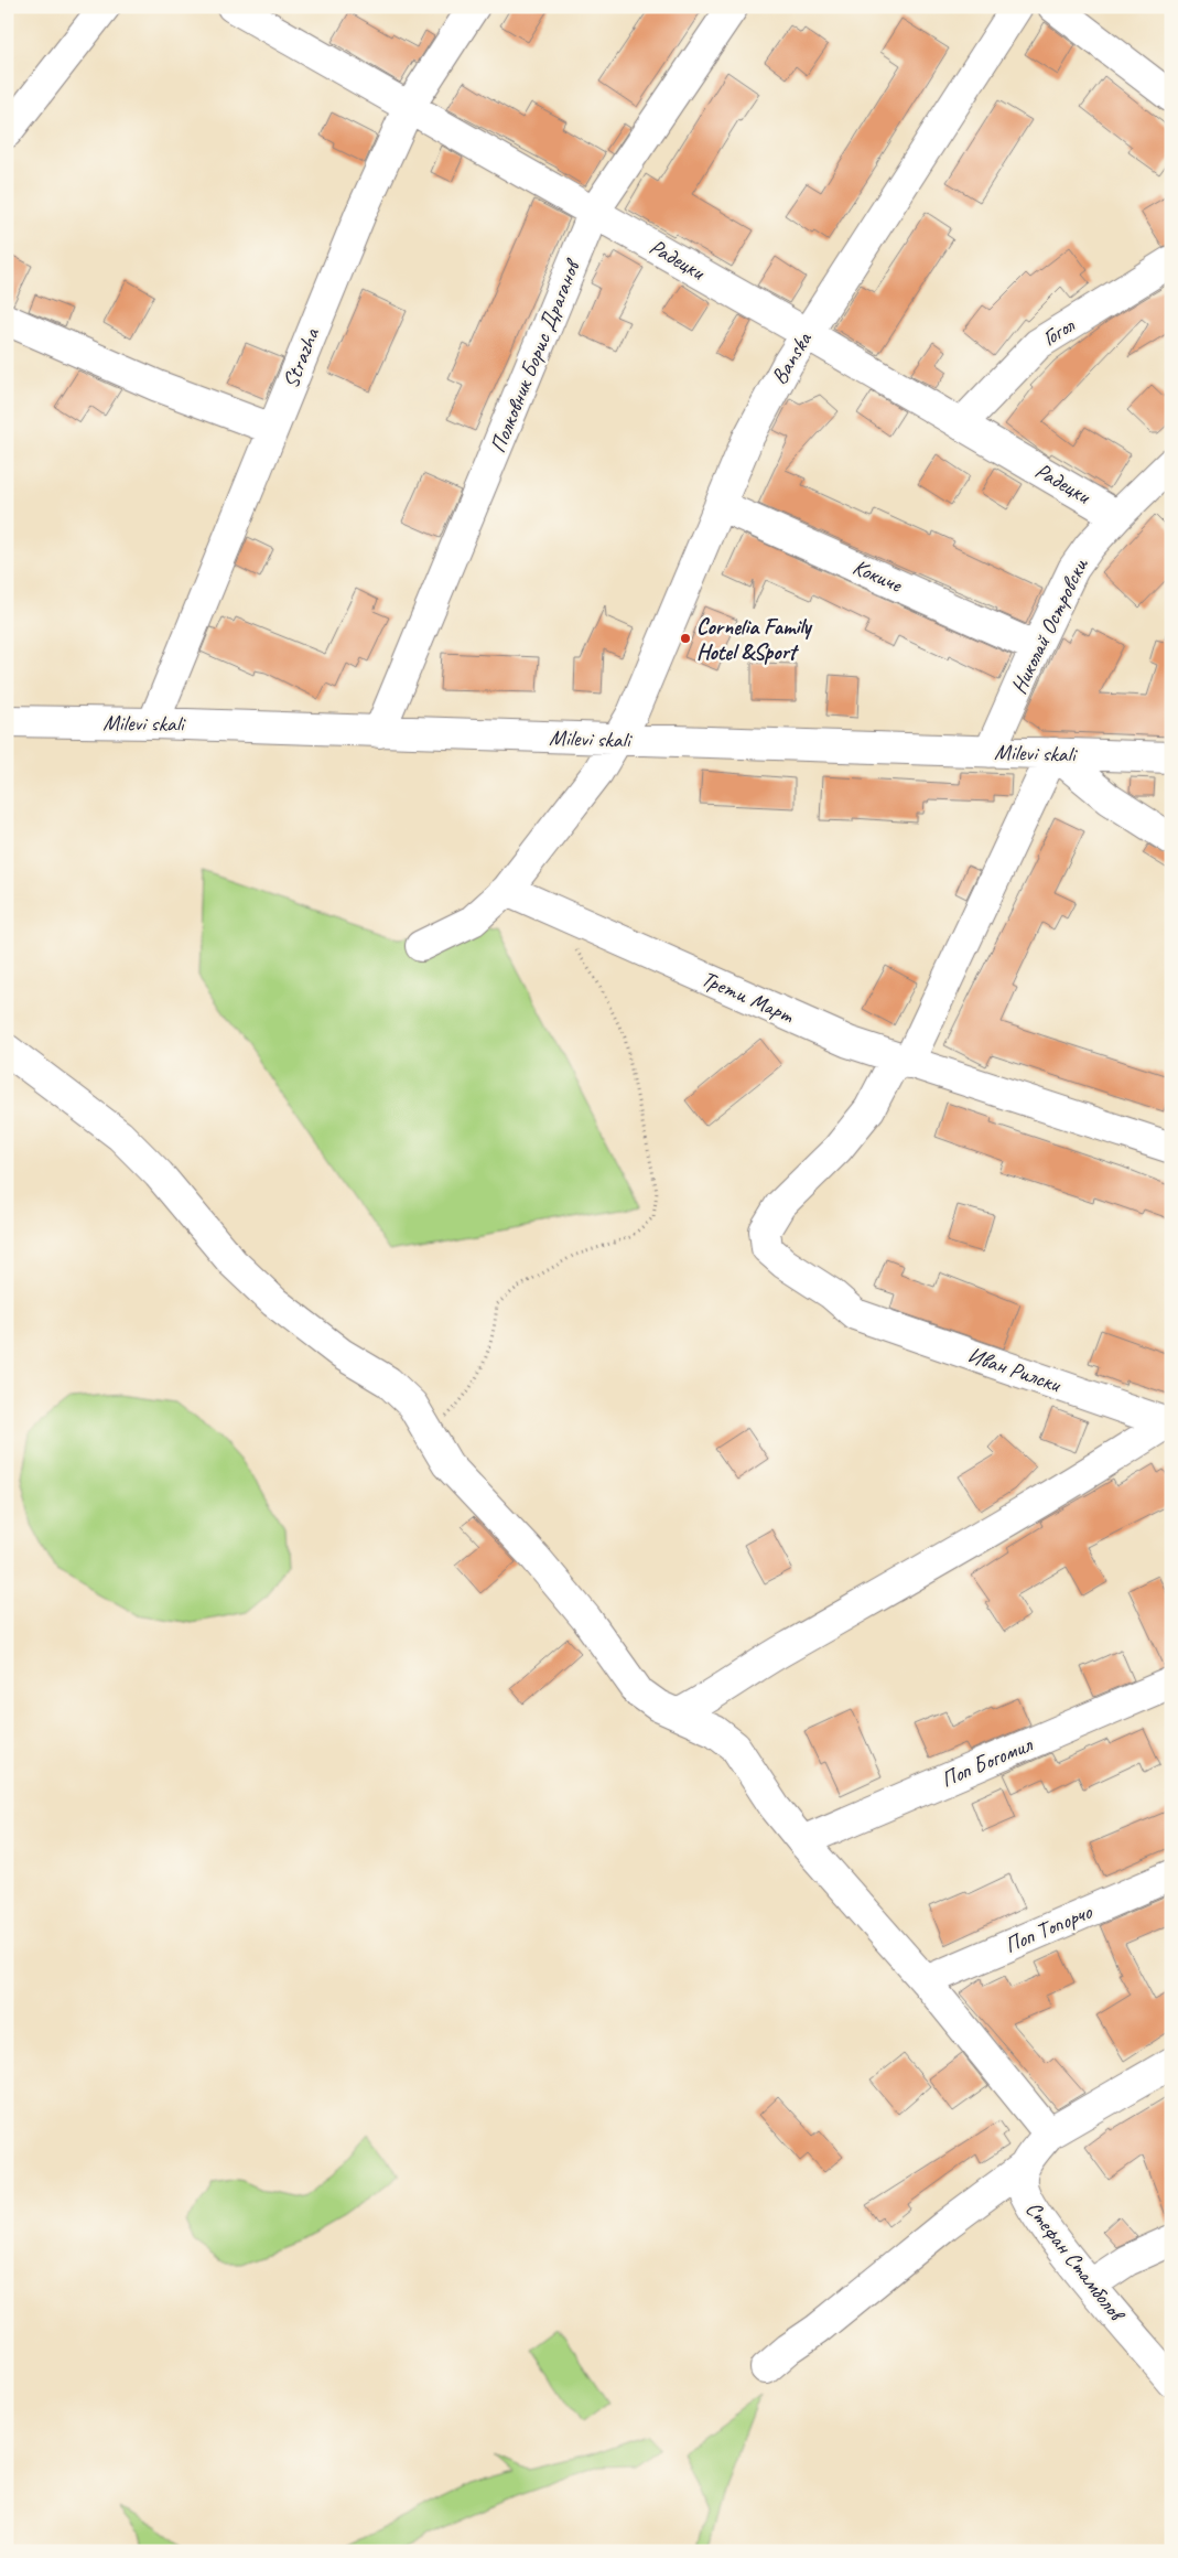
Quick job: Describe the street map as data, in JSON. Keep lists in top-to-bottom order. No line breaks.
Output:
{"streets":{"street":["Радецки","Гогол","Полковник Борис Драганов","Strazha","Banska","Кокиче","Николай Островски","Milevi skali","Трети Март","Иван Рилски","Поп Богомил","Поп Топорчо","Стефан Стамболов"]},"crossings":[["Радецки","Гогол"],["Радецки","Полковник Борис Драганов"],["Радецки","Strazha"],["Радецки","Banska"],["Радецки","Николай Островски"],["Полковник Борис Драганов","Milevi skali"],["Strazha","Milevi skali"],["Banska","Кокиче"],["Banska","Milevi skali"],["Кокиче","Николай Островски"],["Николай Островски","Milevi skali"],["Трети Март","Иван Рилски"]],"places":["Cornelia Family Hotel &Sport"]}
